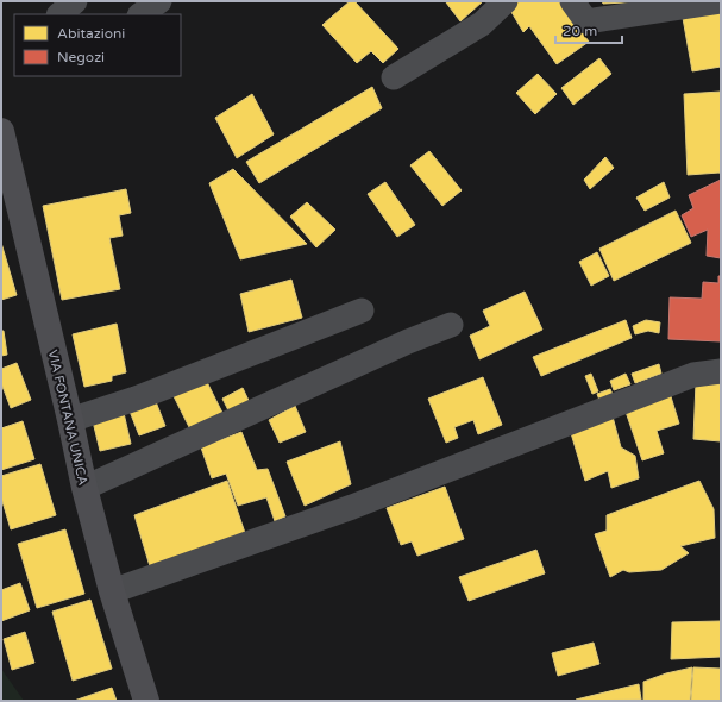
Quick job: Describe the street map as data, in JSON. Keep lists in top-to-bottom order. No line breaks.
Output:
{"streets":{"main road":["VIA FONTANA UNICA"]},"legend":["Abitazioni","Negozi"],"scale_bar":"20 m"}
